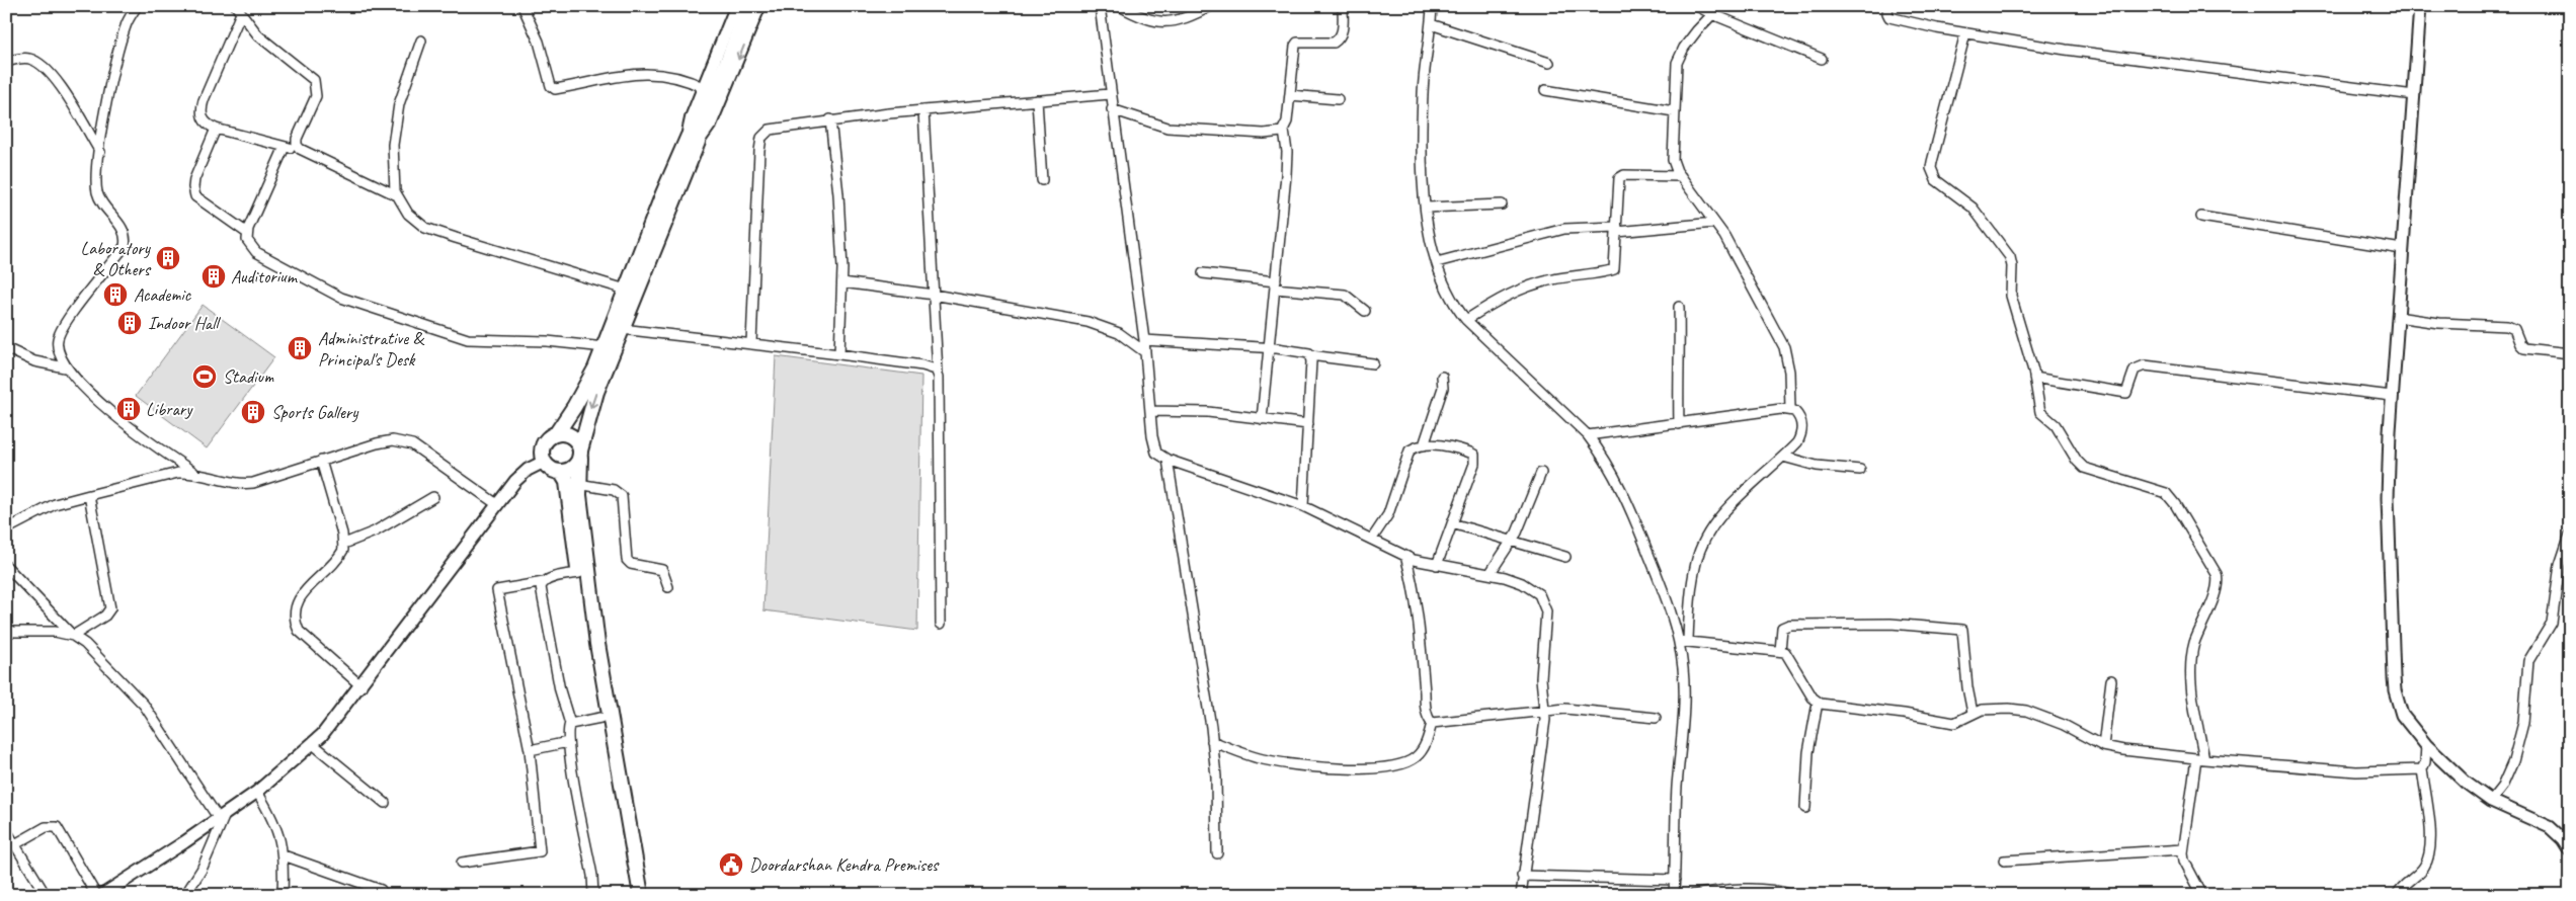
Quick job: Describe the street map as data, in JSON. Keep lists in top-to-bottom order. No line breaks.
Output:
{"places":{"building":["Laboratory & Others","Auditorium","Academic","Indoor Hall","Administrative & Principal's Desk","Library","Sports Gallery"],"sports":["Stadium"],"public building":["Doordarshan Kendra Premises"]}}
